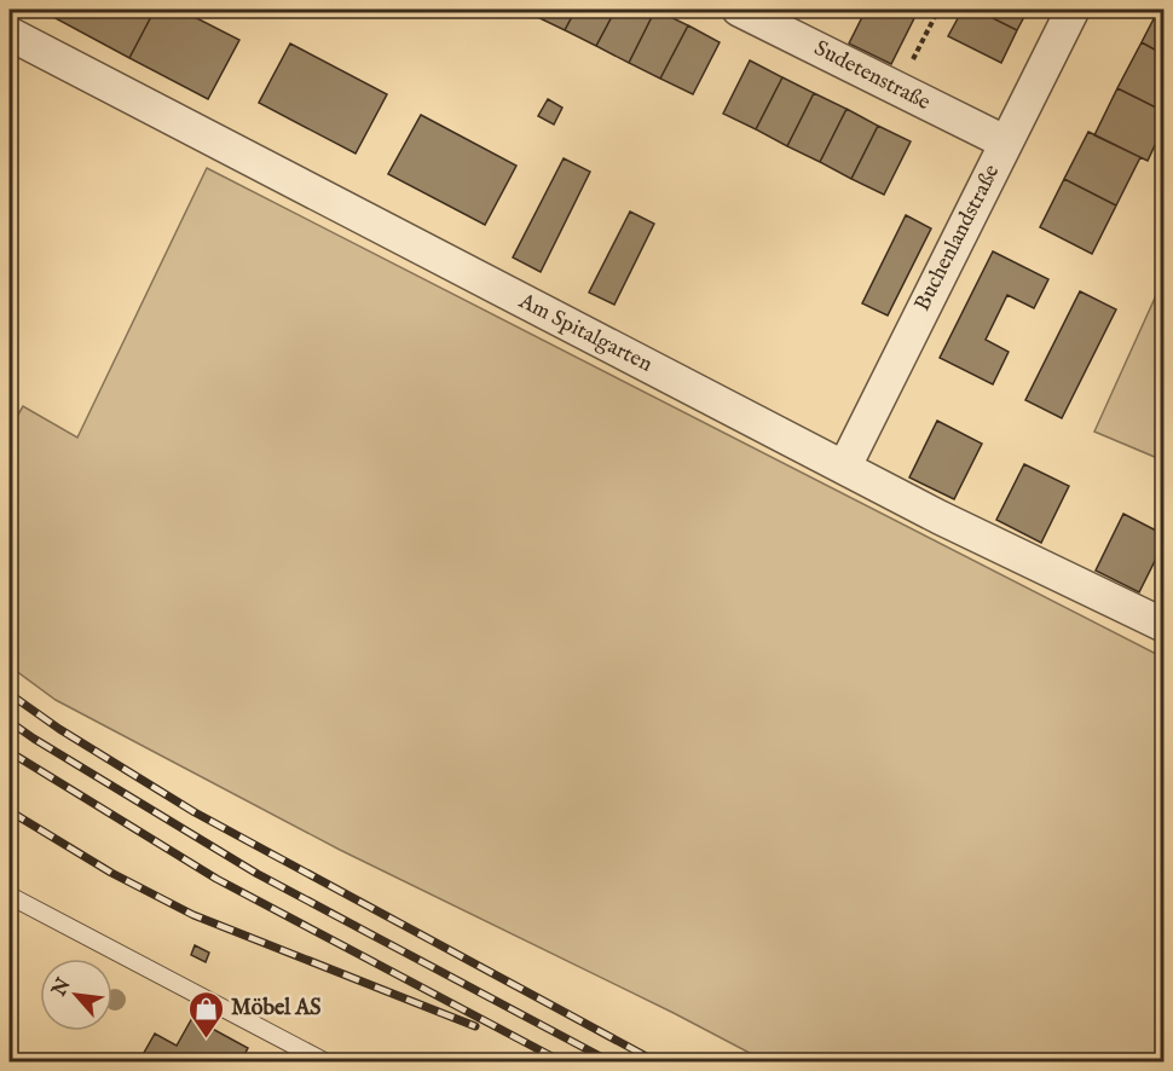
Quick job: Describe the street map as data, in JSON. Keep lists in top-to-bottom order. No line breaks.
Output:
{"streets":{"street":["Sudetenstraße","Buchenlandstraße","Am Spitalgarten"]},"crossings":[["Sudetenstraße","Buchenlandstraße"],["Buchenlandstraße","Am Spitalgarten"]],"places":{"shop":["Möbel AS"]},"north":"top left"}
